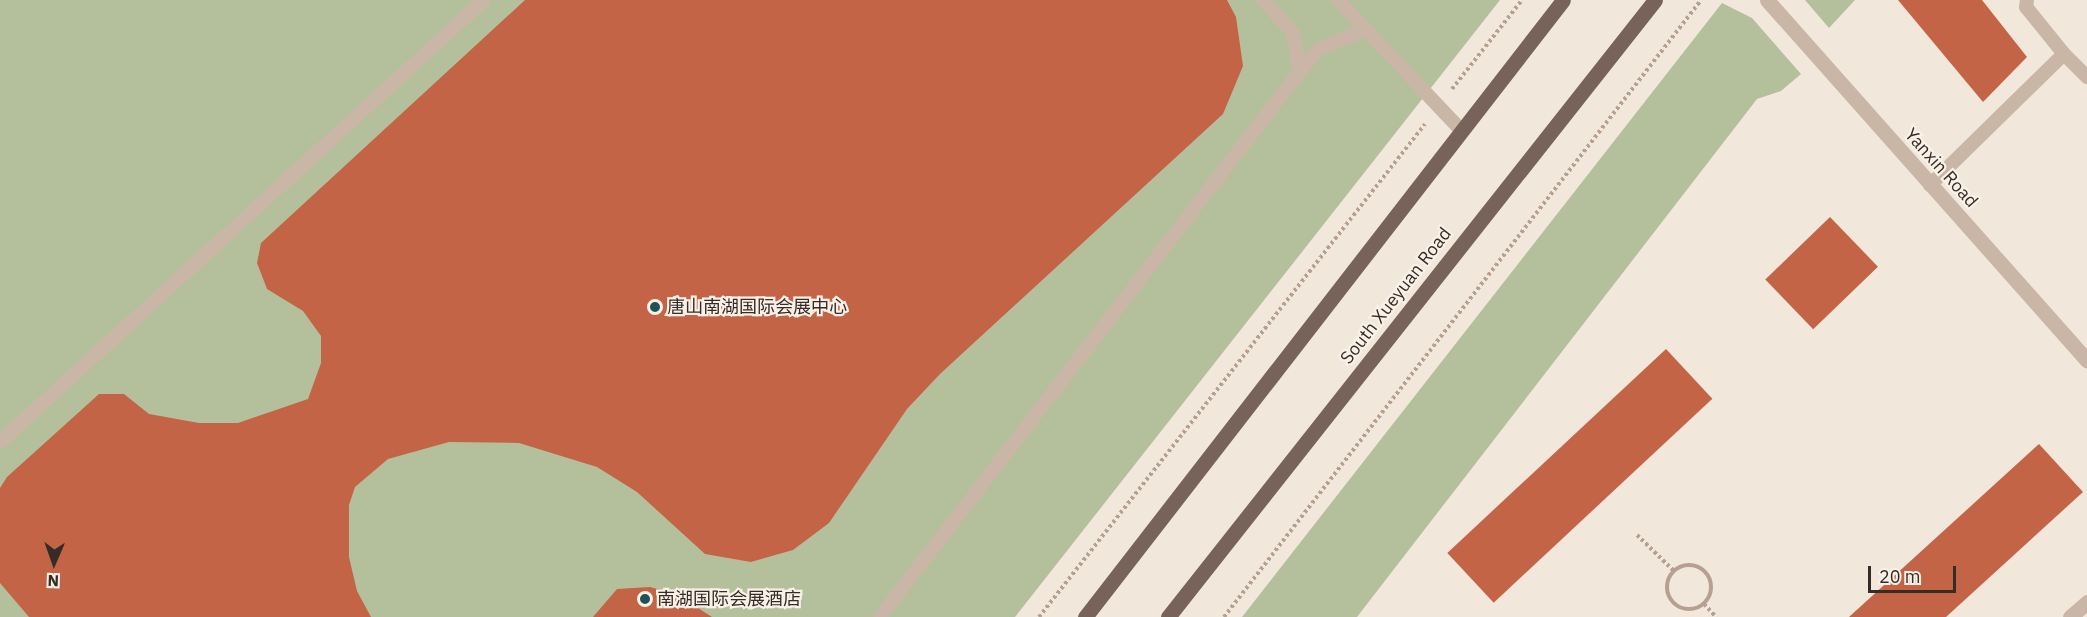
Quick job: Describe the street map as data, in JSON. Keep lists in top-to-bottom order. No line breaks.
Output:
{"streets":{"main road":["South Xueyuan Road"],"street":["Yanxin Road"]},"places":["唐山南湖国际会展中心","南湖国际会展酒店"],"scale_bar":"20 m","north":"bottom"}
